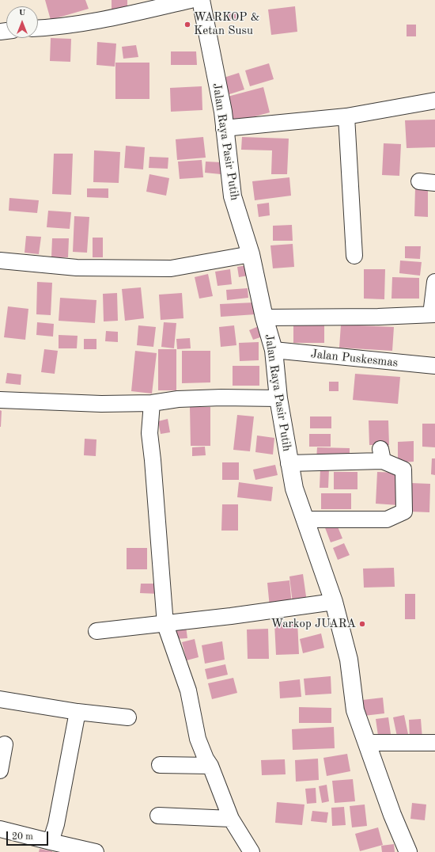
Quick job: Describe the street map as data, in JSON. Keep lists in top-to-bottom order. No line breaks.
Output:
{"streets":{"street":["Jalan Raya Pasir Putih","Jalan Puskesmas"]},"crossings":[["Jalan Raya Pasir Putih","Jalan Puskesmas"]],"places":["WARKOP & Ketan Susu","Warkop JUARA"],"scale_bar":"20 m","north":"top"}
